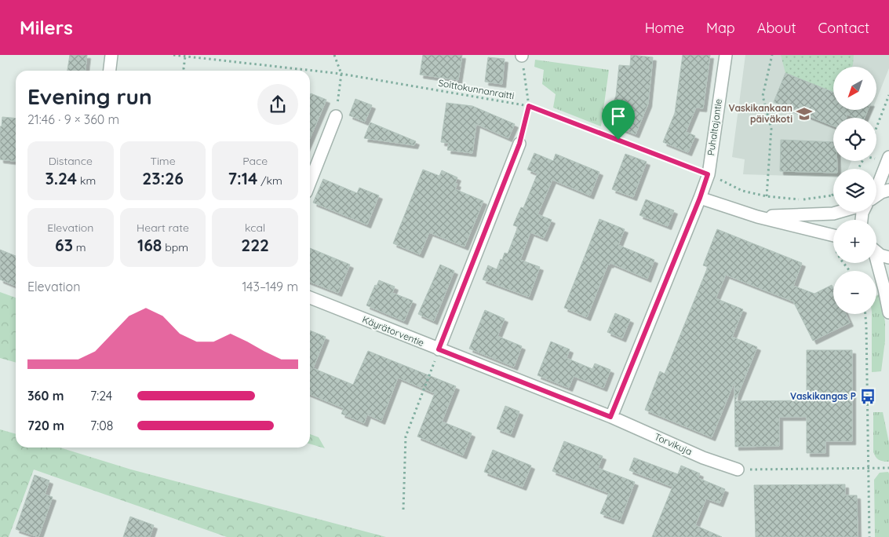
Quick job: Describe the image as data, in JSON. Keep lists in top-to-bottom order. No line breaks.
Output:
{"streets":{"street":["Puhaltajantie","Käyrätorventie","Torvikuja"],"path":["Soittokunnanraitti"]},"crossings":[["Soittokunnanraitti","Puhaltajantie"],["Käyrätorventie","Torvikuja"]],"places":{"school or university":["Vaskikankaan päiväkoti"],"bus stop":["Vaskikangas P"]},"north":"bottom left","page":{"header":"Milers","nav":["Home","Map","About","Contact"],"map_buttons":["+","−"],"heading":["Evening run","21:46 · 9 × 360 m"],"stats":[["Distance","3.24 km"],["Time","23:26"],["Pace","7:14 /km"],["Elevation","63 m"],["Heart rate","168 bpm"],["kcal","222"]],"chart":["Elevation","143–149 m"],"list":[{"name":"360 m","note":"7:24"},{"name":"720 m","note":"7:08"}]}}
